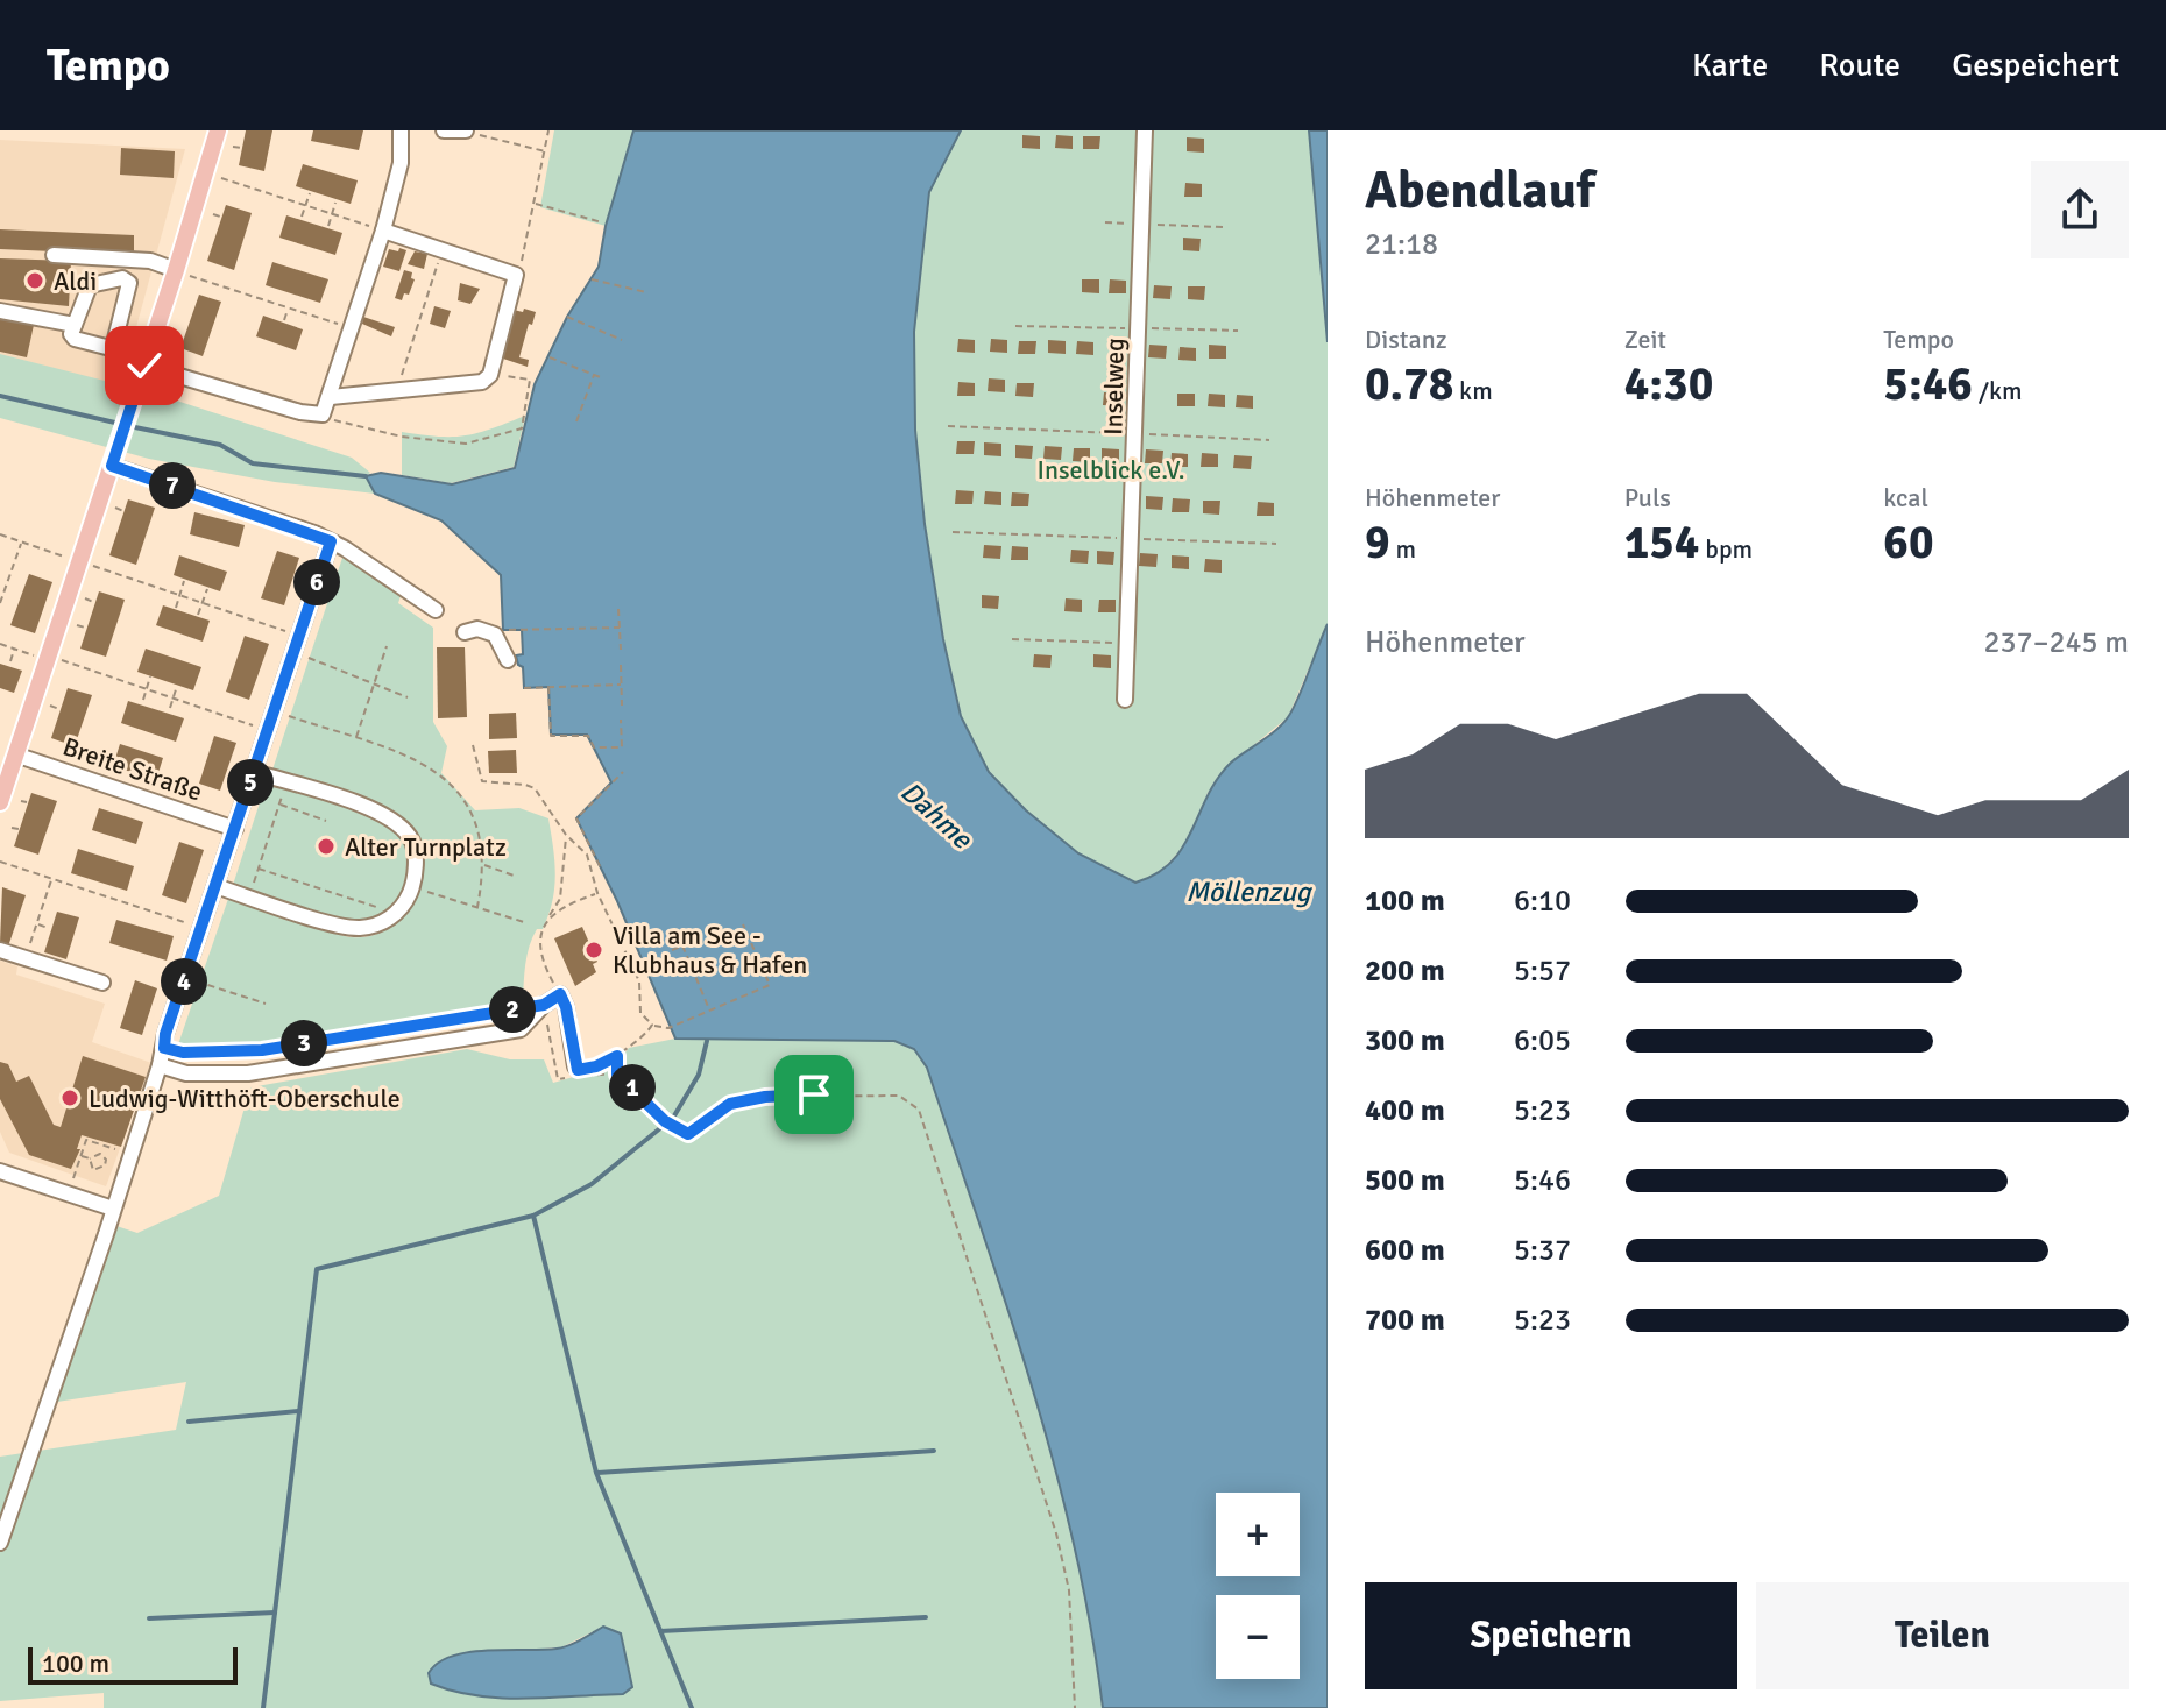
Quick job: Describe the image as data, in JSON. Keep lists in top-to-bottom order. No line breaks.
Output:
{"streets":{"street":["Inselweg","Breite Straße"]},"water":["Dahme","Möllenzug"],"parks":["Inselblick e.V."],"places":["Aldi","Alter Turnplatz","Villa am See - Klubhaus & Hafen","Ludwig-Witthöft-Oberschule"],"scale_bar":"100 m","page":{"header":"Tempo","nav":["Karte","Route","Gespeichert"],"heading":["Abendlauf","21:18"],"stats":[["Distanz","0.78 km"],["Zeit","4:30"],["Tempo","5:46 /km"],["Höhenmeter","9 m"],["Puls","154 bpm"],["kcal","60"]],"pins":["7","6","5","4","2","3","1"],"chart":["Höhenmeter","237–245 m"],"list":[{"name":"100 m","note":"6:10"},{"name":"200 m","note":"5:57"},{"name":"300 m","note":"6:05"},{"name":"400 m","note":"5:23"},{"name":"500 m","note":"5:46"},{"name":"600 m","note":"5:37"},{"name":"700 m","note":"5:23"}],"map_buttons":["+","−"],"buttons":["Speichern","Teilen"],"scale":"100 m"}}
